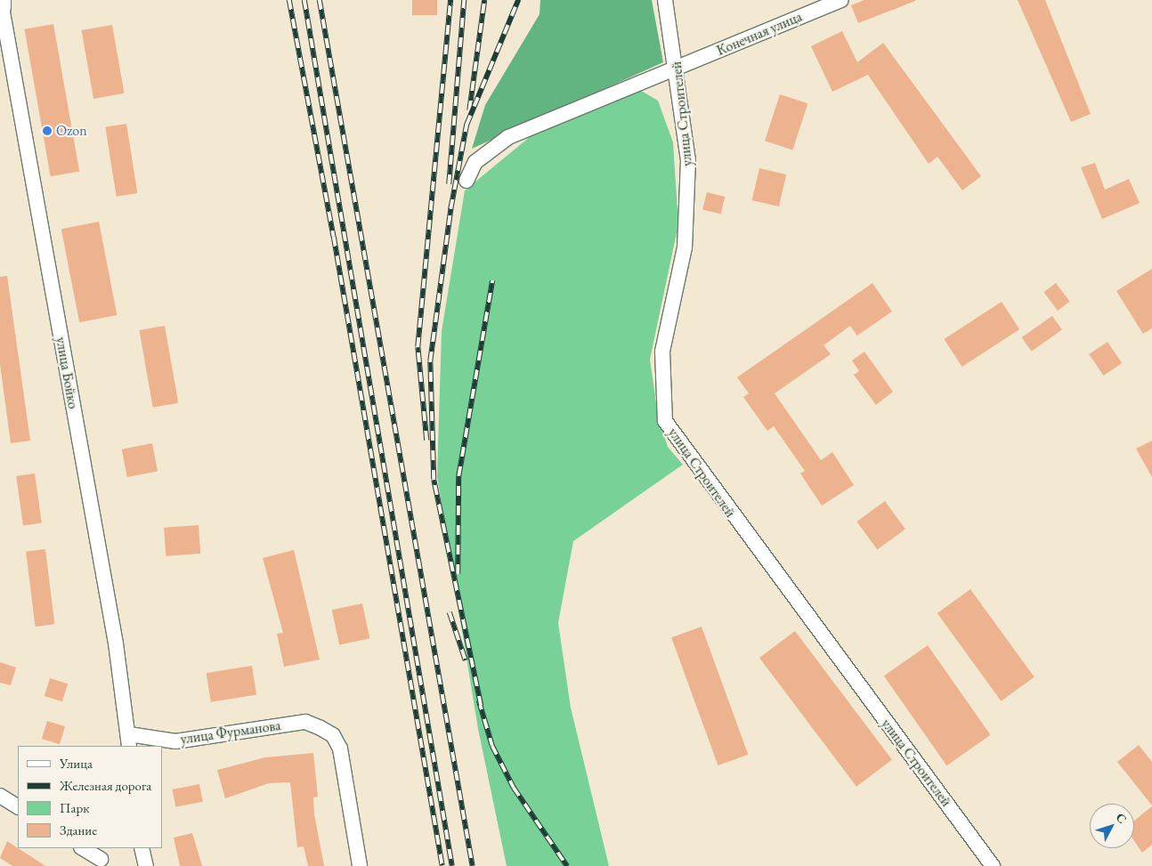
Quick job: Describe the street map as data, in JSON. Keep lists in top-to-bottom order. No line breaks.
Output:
{"streets":{"street":["Конечная улица","улица Строителей","улица Бойко","улица Фурманова"]},"crossings":[["Конечная улица","улица Строителей"],["улица Бойко","улица Фурманова"]],"places":["Ozon"],"legend":["Улица","Железная дорога","Парк","Здание"],"north":"top right"}
